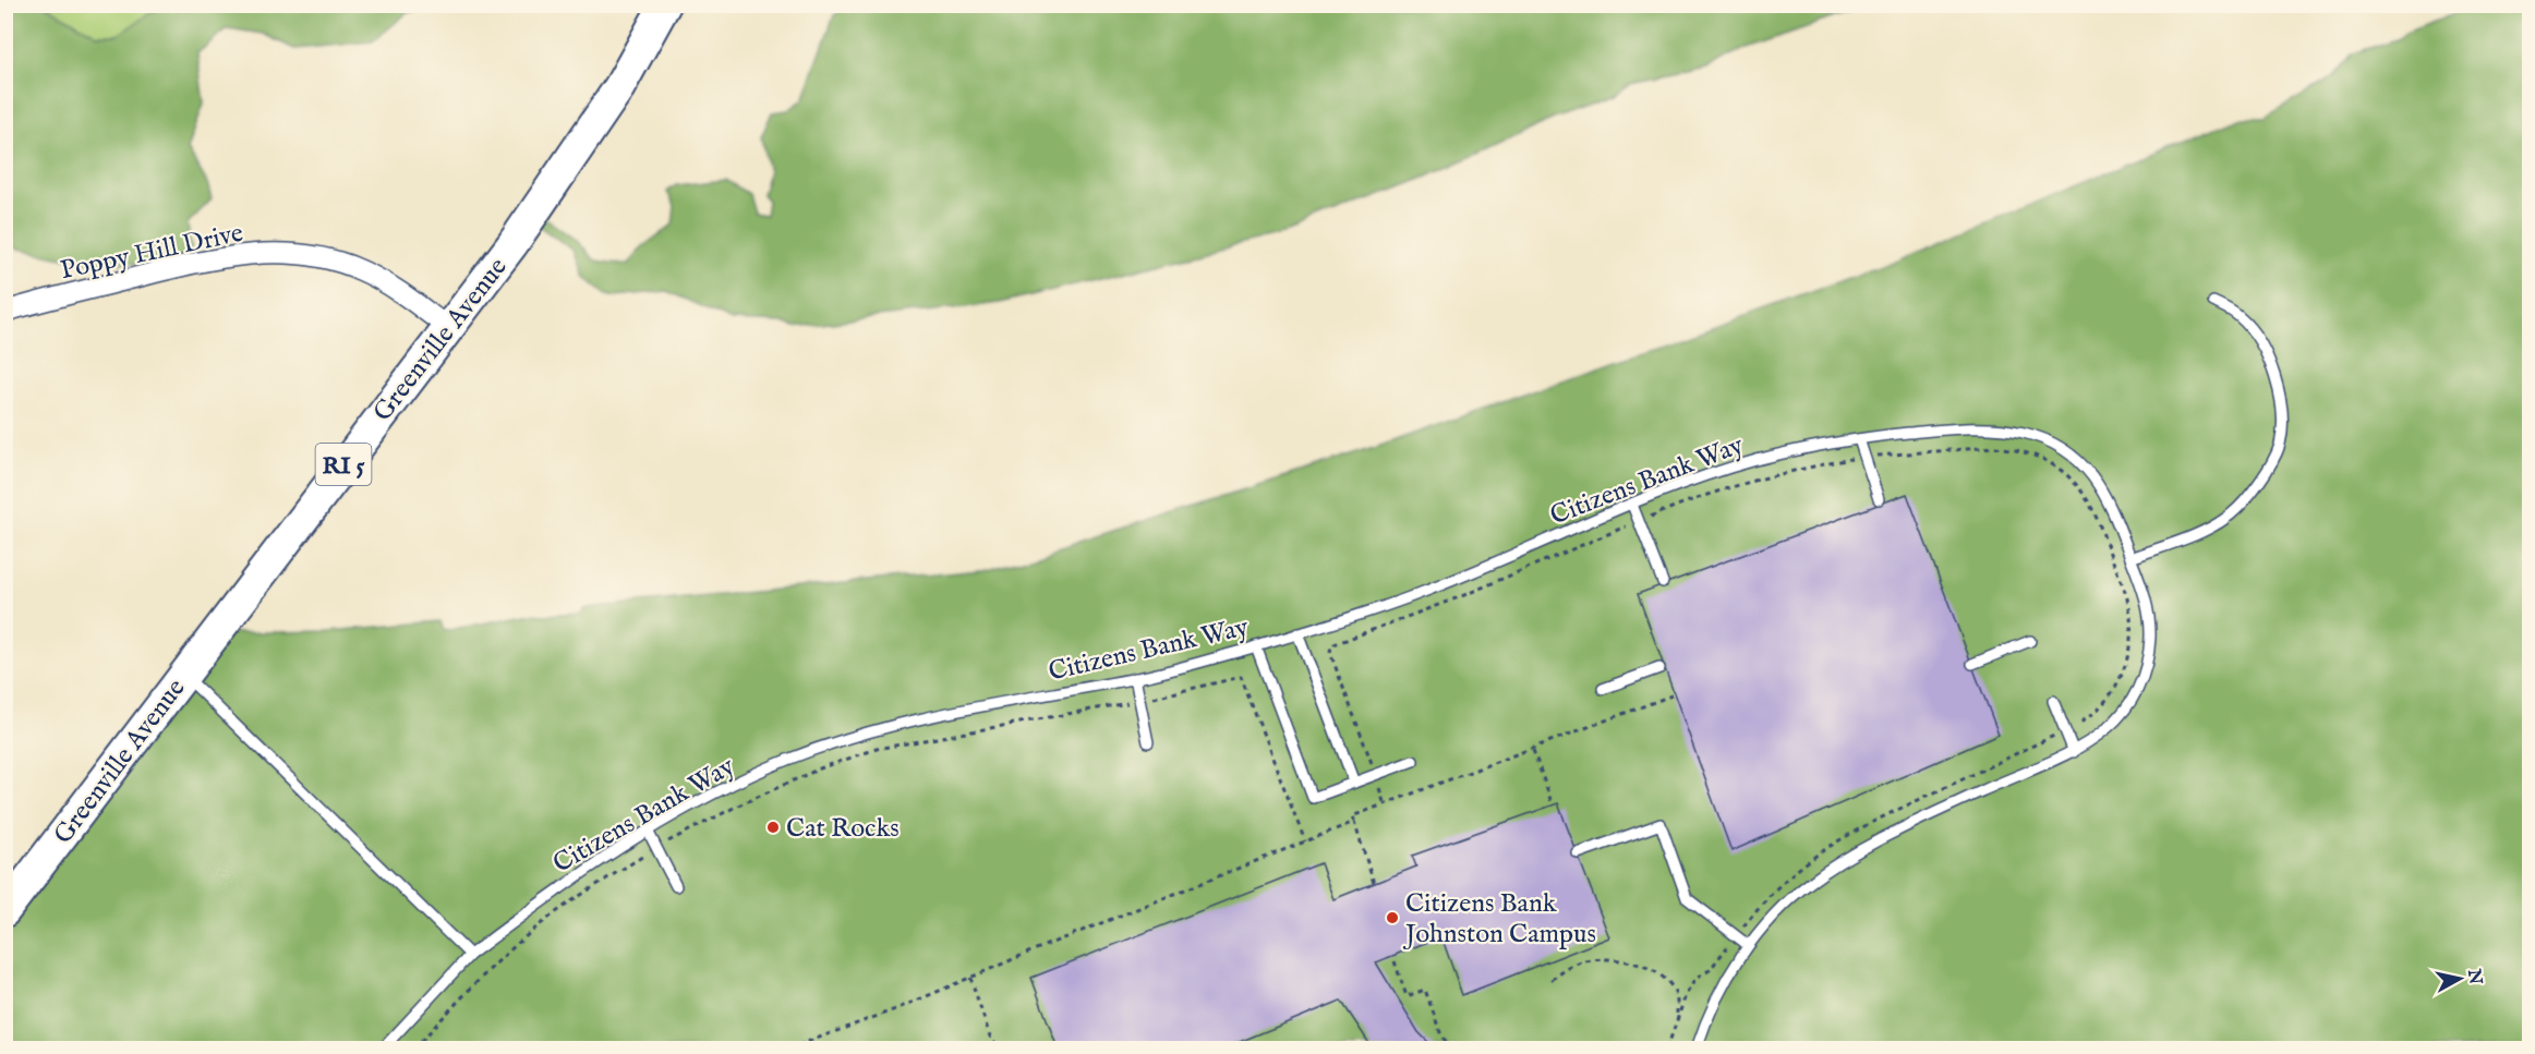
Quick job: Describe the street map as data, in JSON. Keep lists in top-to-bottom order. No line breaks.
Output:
{"streets":{"main road":["Greenville Avenue","RI 5"],"street":["Poppy Hill Drive"],"lane":["Citizens Bank Way"]},"crossings":[["Poppy Hill Drive","Greenville Avenue"]],"places":["Cat Rocks","Citizens Bank Johnston Campus"],"north":"right"}
